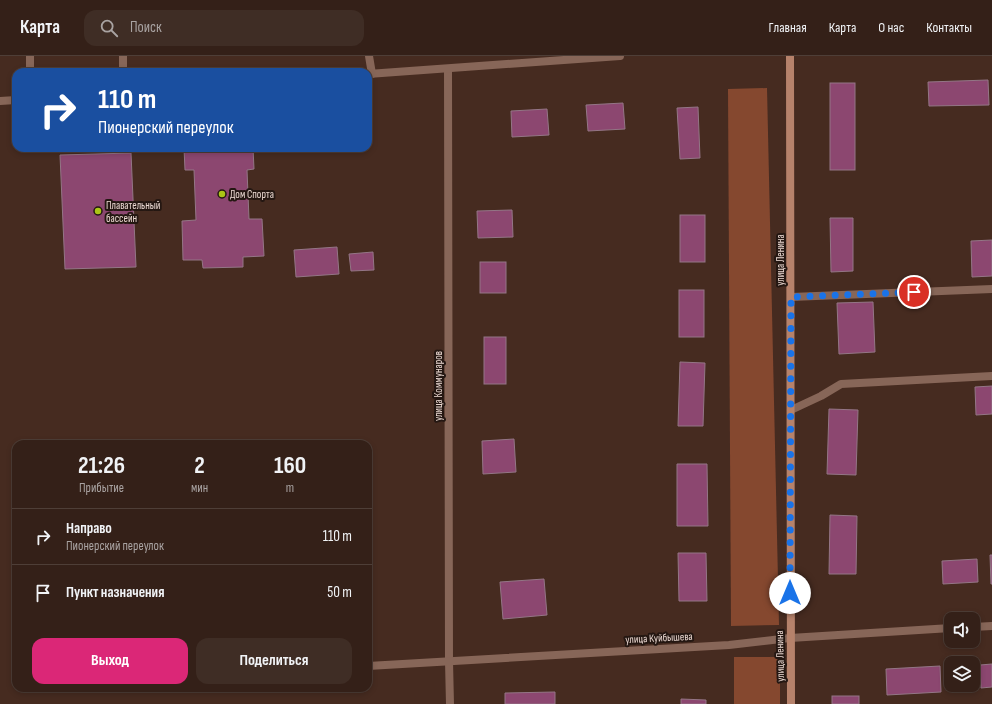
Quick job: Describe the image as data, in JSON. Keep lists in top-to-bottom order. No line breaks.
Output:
{"streets":{"street":["улица Ленина","улица Коммунаров","улица Куйбышева"]},"crossings":[["улица Ленина","улица Куйбышева"],["улица Коммунаров","улица Куйбышева"]],"places":["Дом Спорта","Плавательный бассейн"],"page":{"header":"Карта","search":"Поиск","nav":["Главная","Карта","О нас","Контакты"],"turn":["110 m","Пионерский переулок"],"eta":["21:26","Прибытие","2","мин","160","m"],"list":[{"name":"Направо","note":"Пионерский переулок","value":"110 m"},{"name":"Пункт назначения","value":"50 m"}],"buttons":["Выход","Поделиться"]}}
